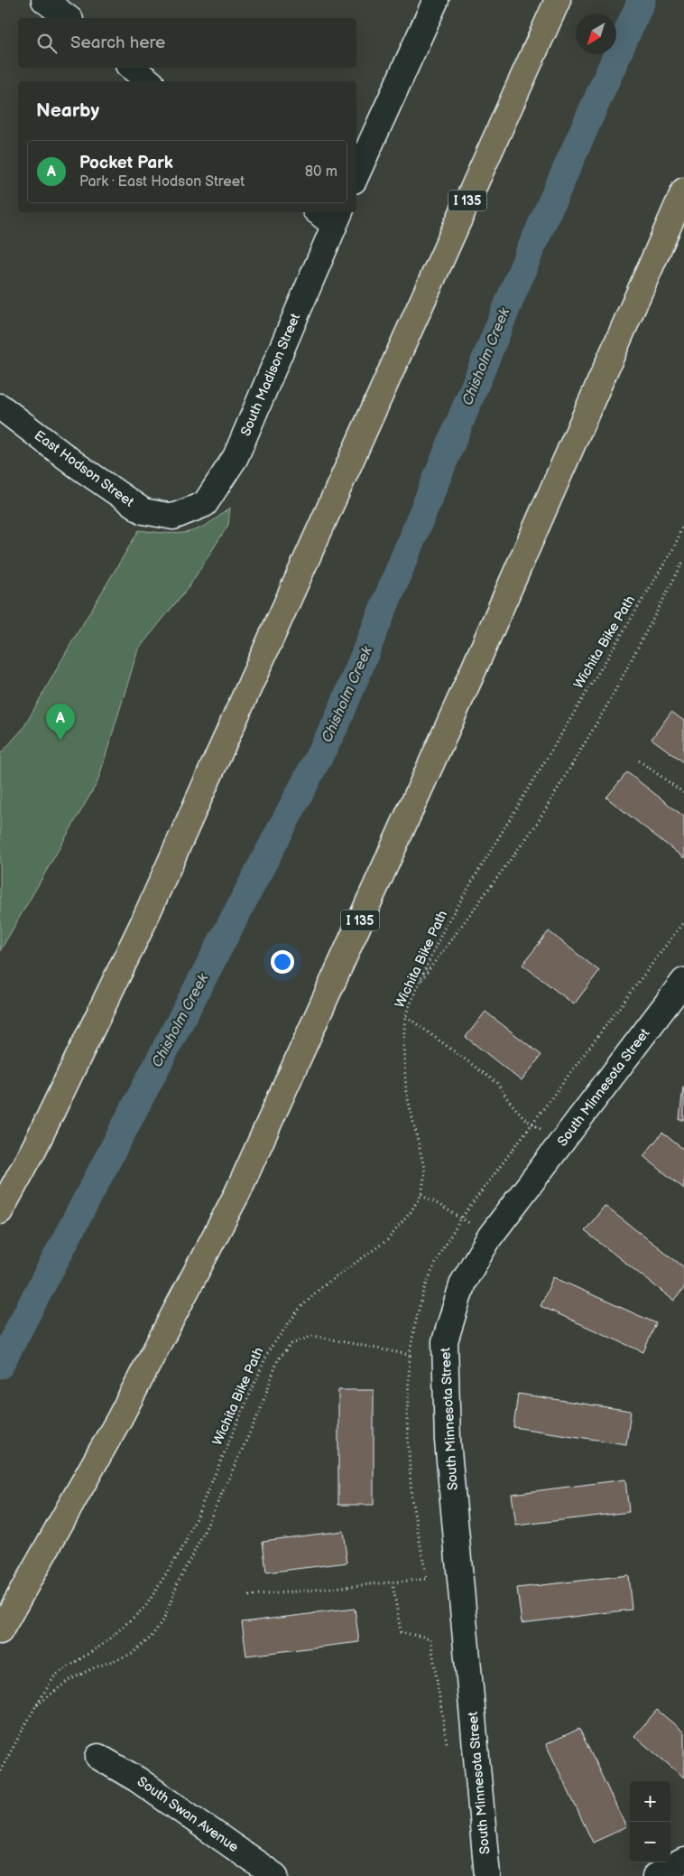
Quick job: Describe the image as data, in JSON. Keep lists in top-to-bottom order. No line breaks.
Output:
{"streets":{"highway":["I 135"],"street":["South Madison Street","East Hodson Street","South Minnesota Street","South Swan Avenue"],"path":["Wichita Bike Path"]},"crossings":[["South Madison Street","East Hodson Street"]],"water":["Chisholm Creek"],"north":"bottom left","page":{"search":"Search here","heading":"Nearby","list":[{"mark":"A","name":"Pocket Park","note":"Park · East Hodson Street","value":"80 m"}],"pins":"A","map_buttons":["+","−"]}}
